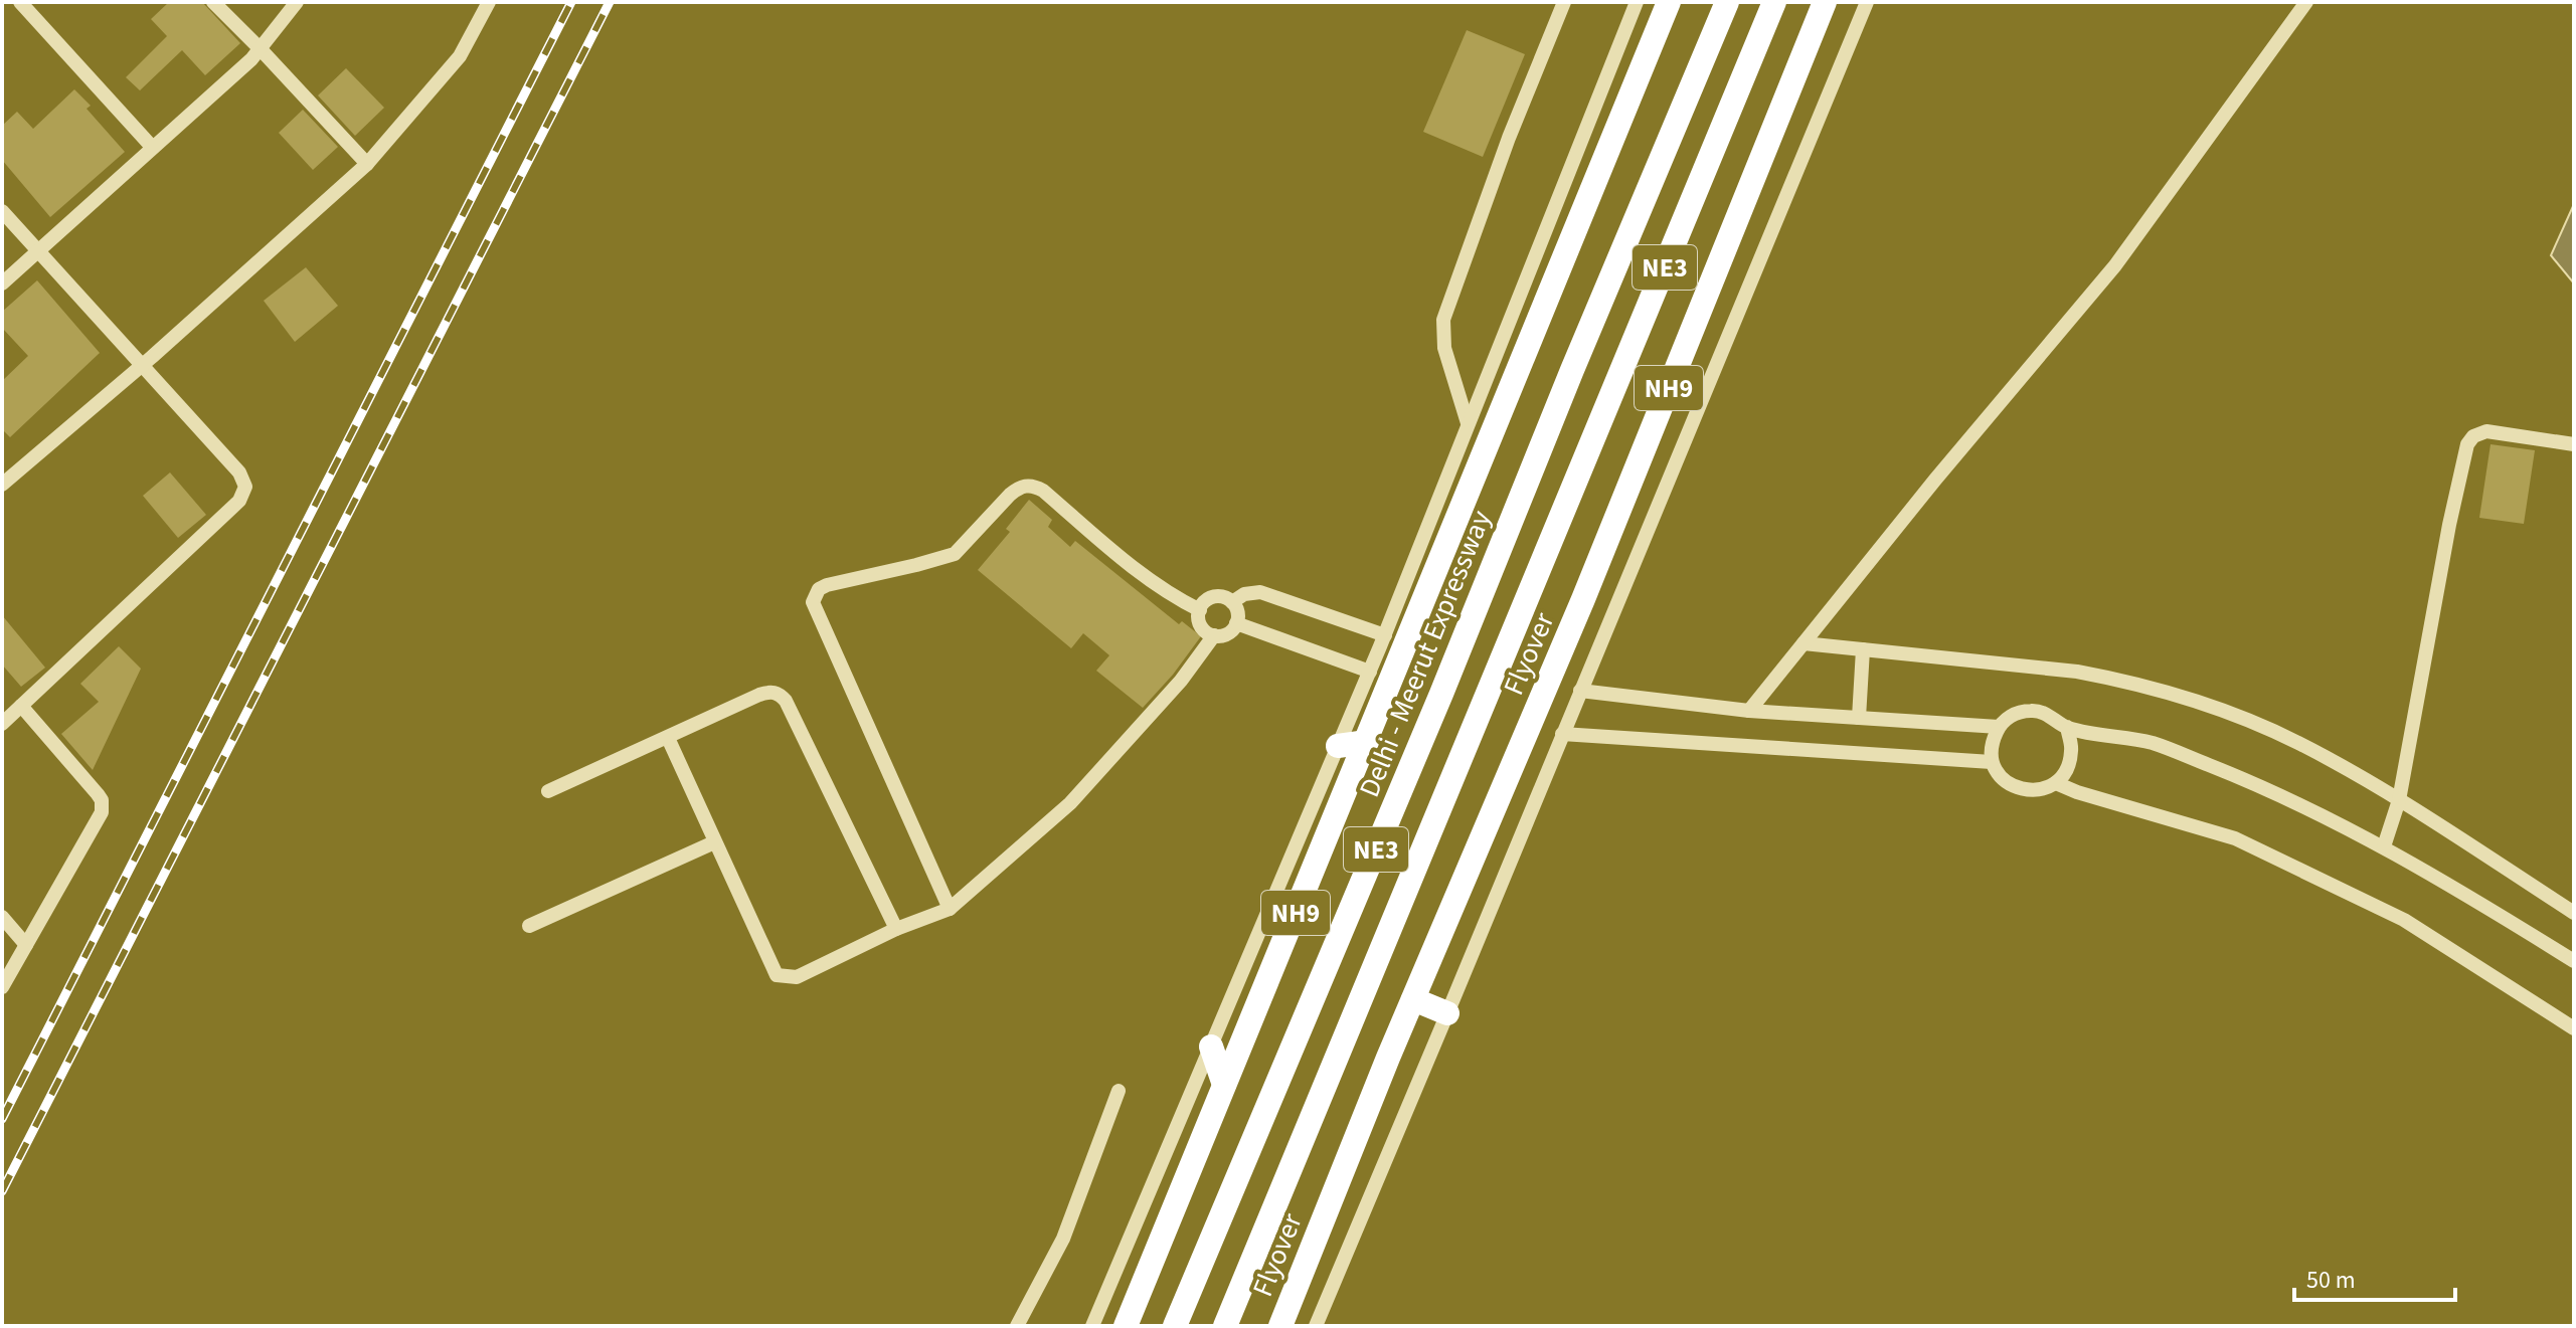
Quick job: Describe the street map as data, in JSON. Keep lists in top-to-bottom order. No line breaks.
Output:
{"streets":{"highway":["NE3","NH9","Delhi - Meerut Expressway","Flyover"]},"scale_bar":"50 m"}
